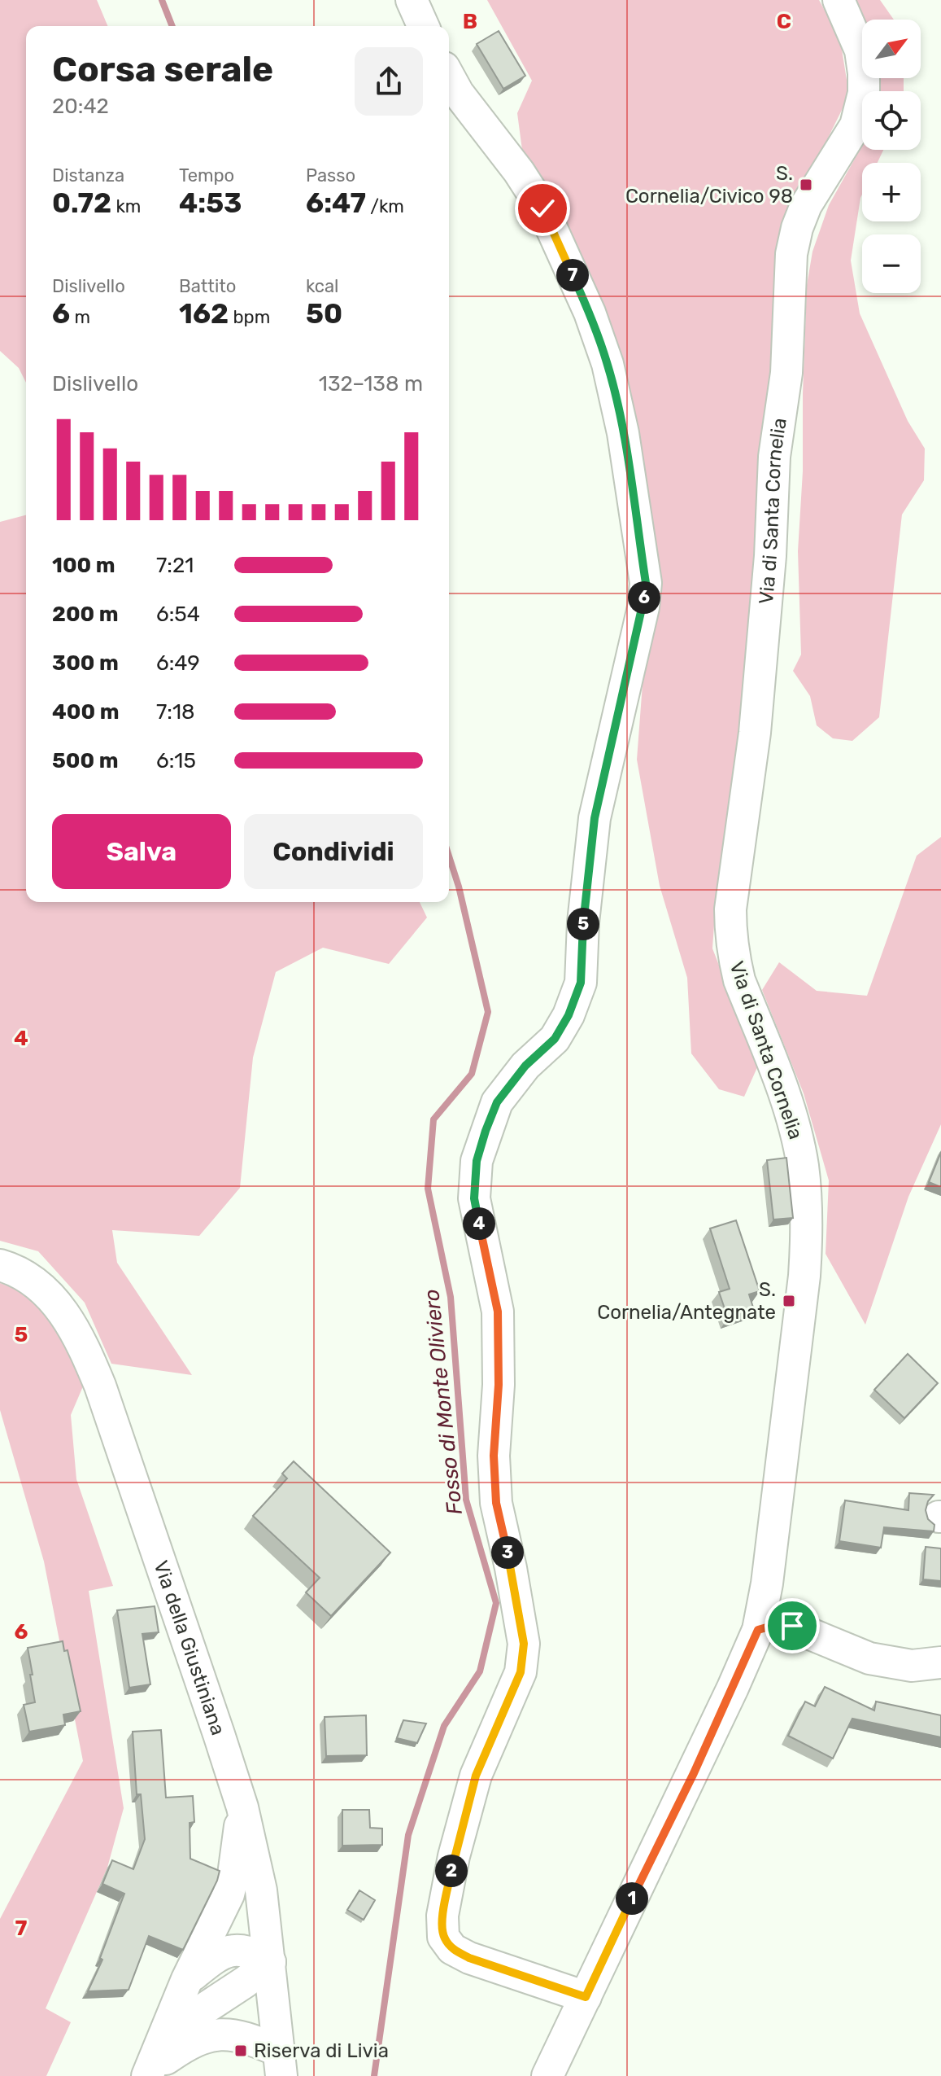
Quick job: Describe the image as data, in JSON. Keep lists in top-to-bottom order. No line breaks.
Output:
{"streets":{"street":["Via di Santa Cornelia","Via della Giustiniana"]},"water":["Fosso di Monte Oliviero"],"places":{"transit":["S. Cornelia/Civico 98","S. Cornelia/Antegnate","Riserva di Livia"]},"north":"top right","page":{"map_buttons":["+","−"],"heading":["Corsa serale","20:42"],"stats":[["Distanza","0.72 km"],["Tempo","4:53"],["Passo","6:47 /km"],["Dislivello","6 m"],["Battito","162 bpm"],["kcal","50"]],"pins":["7","6","5","4","3","2","1"],"chart":["Dislivello","132–138 m"],"list":[{"name":"100 m","note":"7:21"},{"name":"200 m","note":"6:54"},{"name":"300 m","note":"6:49"},{"name":"400 m","note":"7:18"},{"name":"500 m","note":"6:15"}],"buttons":["Salva","Condividi"]},"grid":{"columns":["B","C"],"rows":["4","5","6","7"]}}
